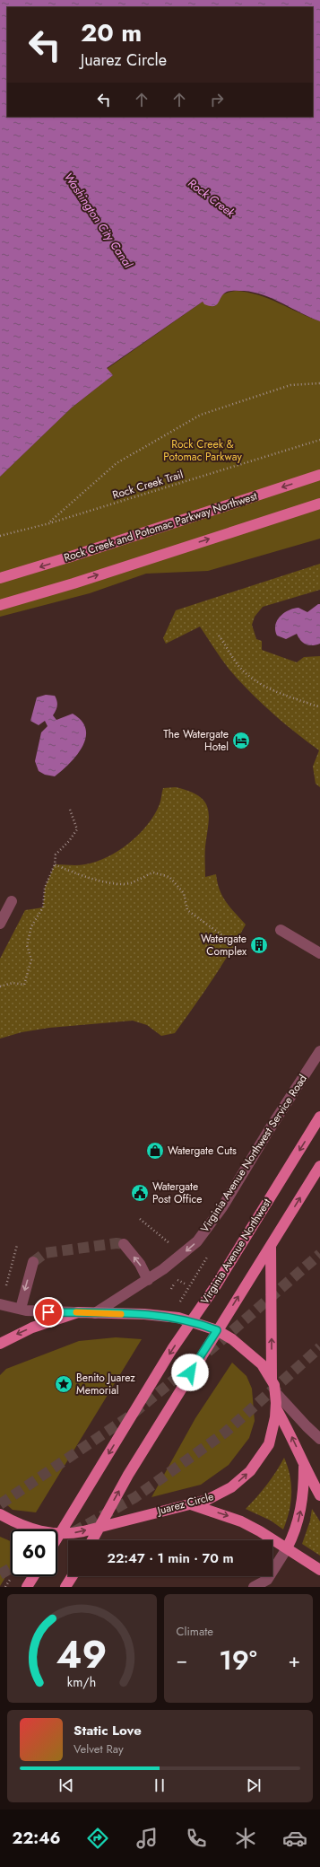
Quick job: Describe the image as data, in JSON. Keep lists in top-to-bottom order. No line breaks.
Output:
{"streets":{"main road":["Rock Creek and Potomac Parkway Northwest","Virginia Avenue Northwest","Juarez Circle"],"street":["Virginia Avenue Northwest Service Road"],"path":["Rock Creek Trail"]},"crossings":[["Virginia Avenue Northwest Service Road","Juarez Circle"],["Virginia Avenue Northwest","Juarez Circle"]],"one_way":["Virginia Avenue Northwest Service Road"],"water":["Rock Creek","Washington City Canal"],"parks":["Rock Creek & Potomac Parkway"],"places":{"hotel":["The Watergate Hotel"],"building":["Watergate Complex"],"shop":["Watergate Cuts"],"public building":["Watergate Post Office"],"place":["Benito Juarez Memorial"]},"page":{"turn":["20 m","Juarez Circle"],"limit":"60","trip":"22:47 · 1 min · 70 m","tile":"Climate","heat":["−","19°","+"],"song":["Static Love","Velvet Ray"],"tabs":"22:46","gauge":["49","km/h"]}}
